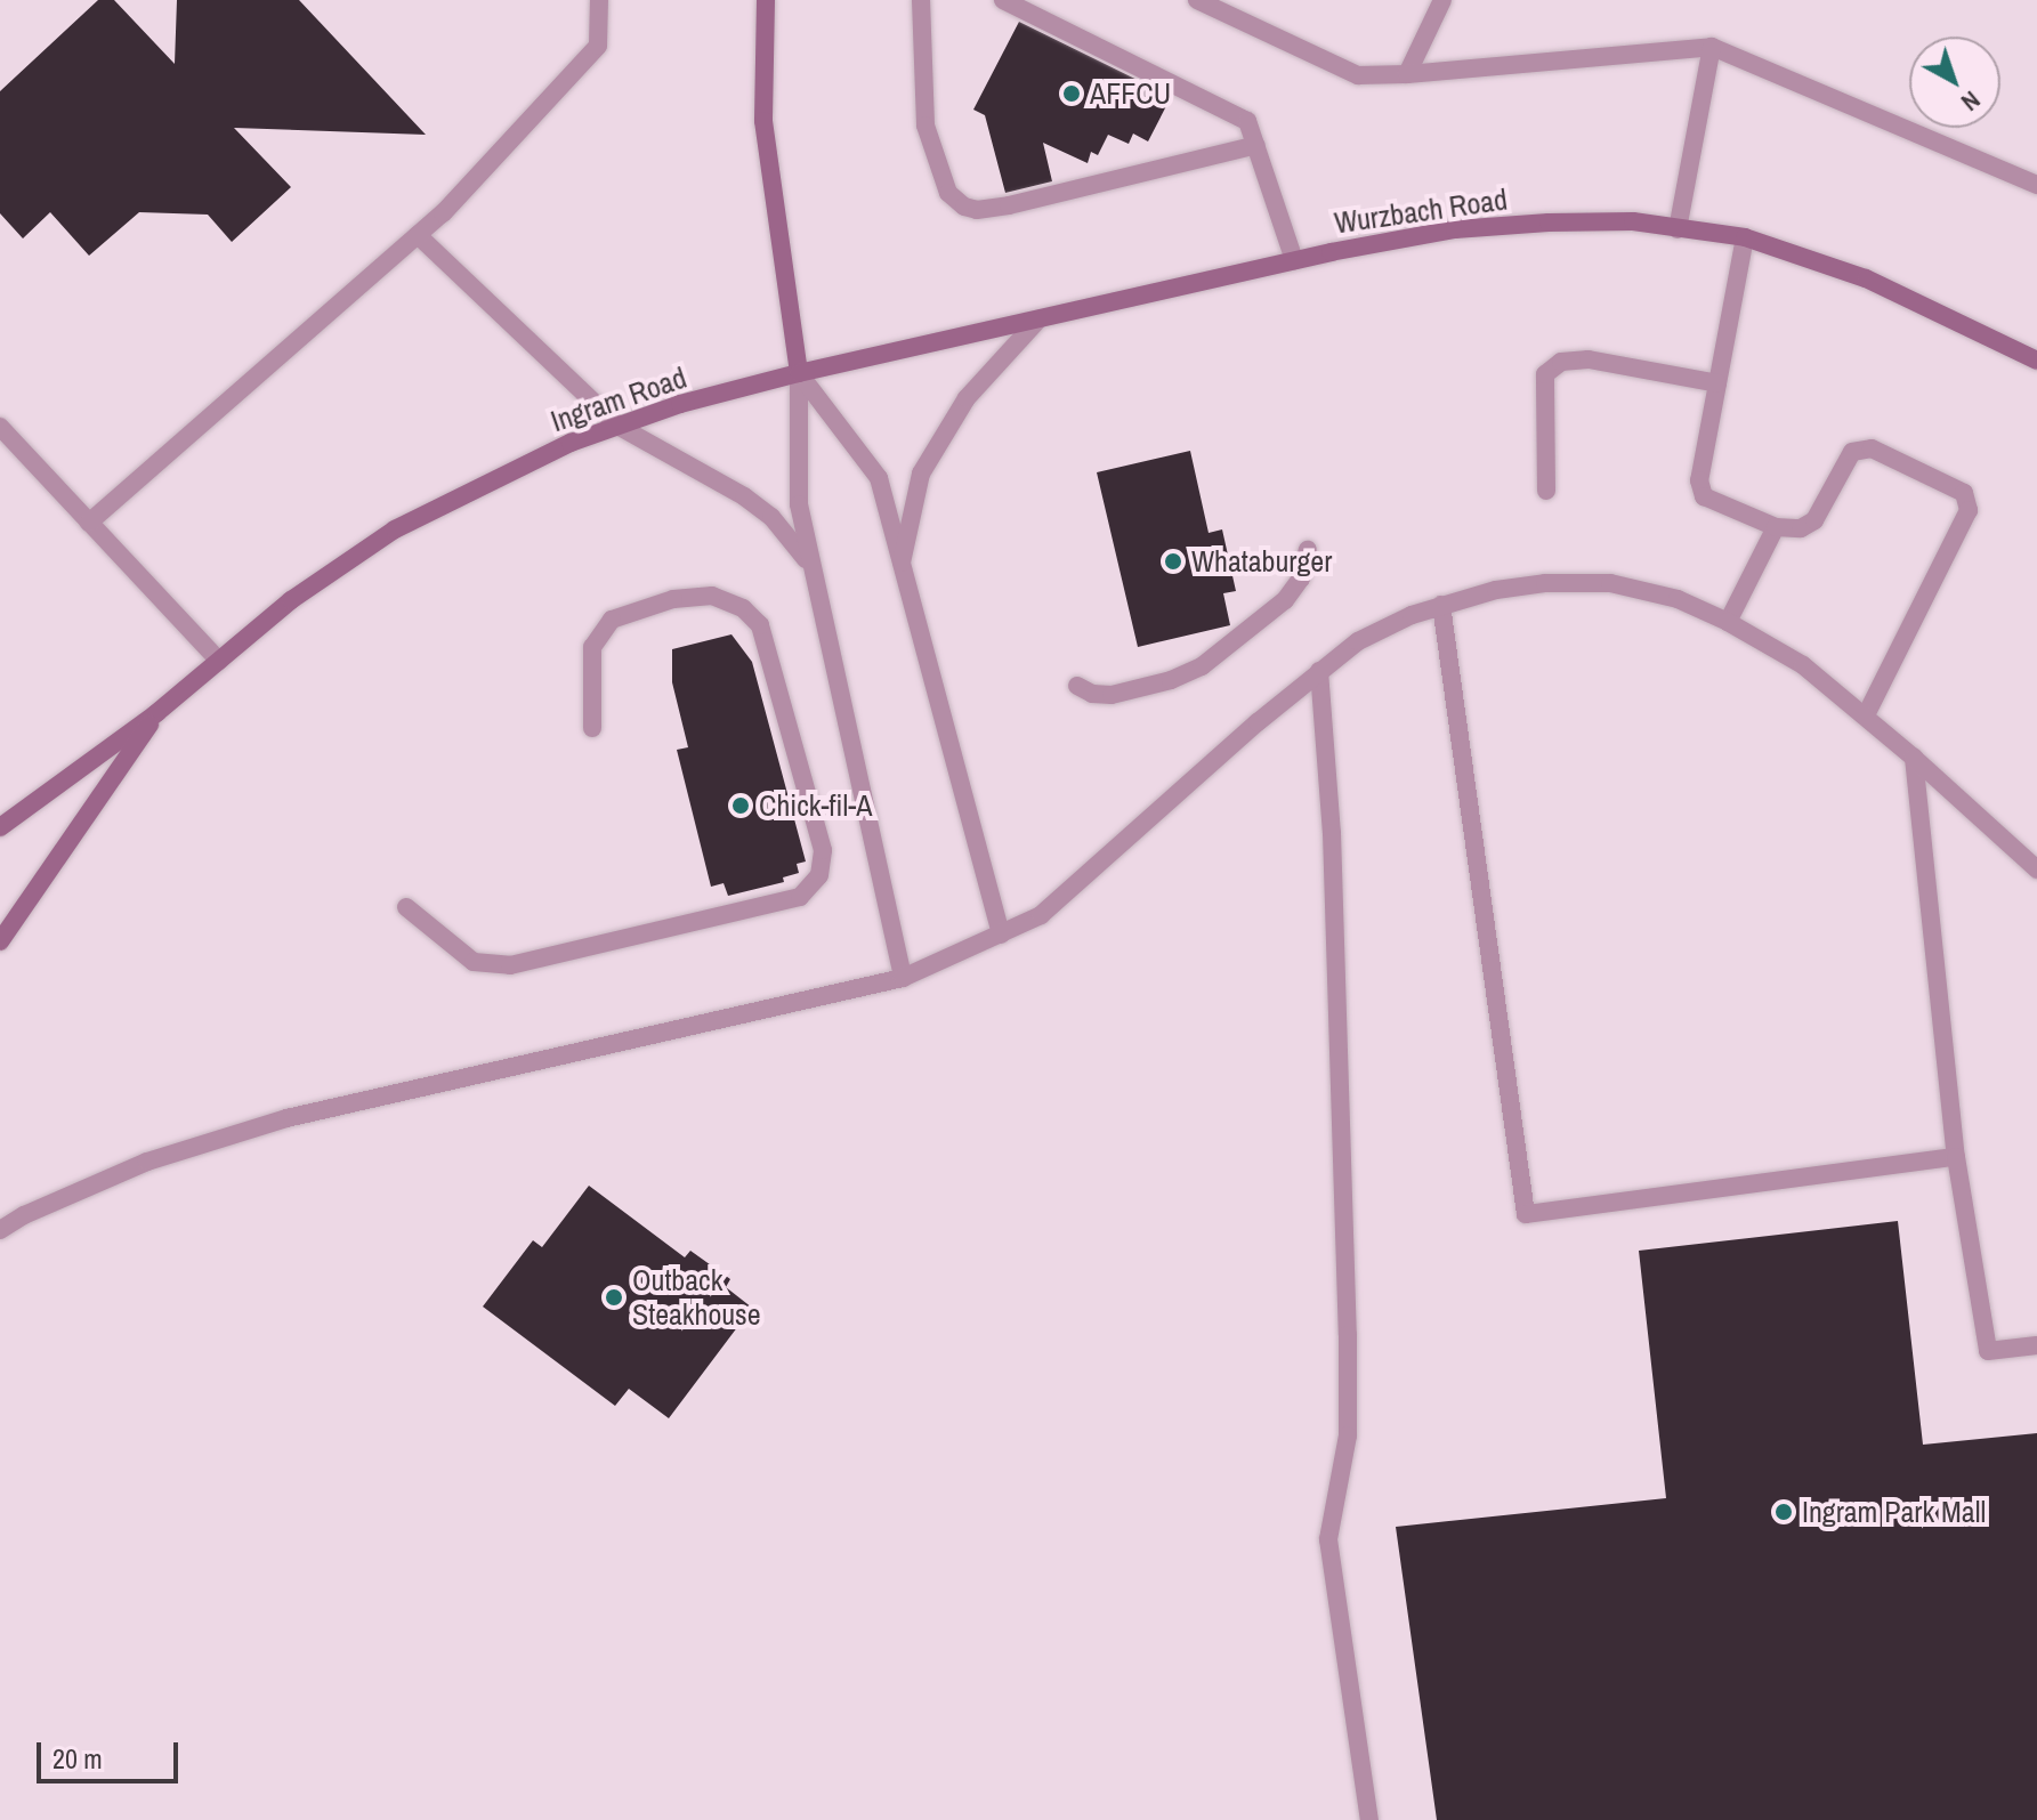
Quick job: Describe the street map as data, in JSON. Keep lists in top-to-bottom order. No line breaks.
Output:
{"streets":{"main road":["Wurzbach Road","Ingram Road"]},"crossings":[["Wurzbach Road","Ingram Road"]],"places":["AFFCU","Whataburger","Chick-fil-A","Outback Steakhouse","Ingram Park Mall"],"scale_bar":"20 m","north":"bottom right"}
